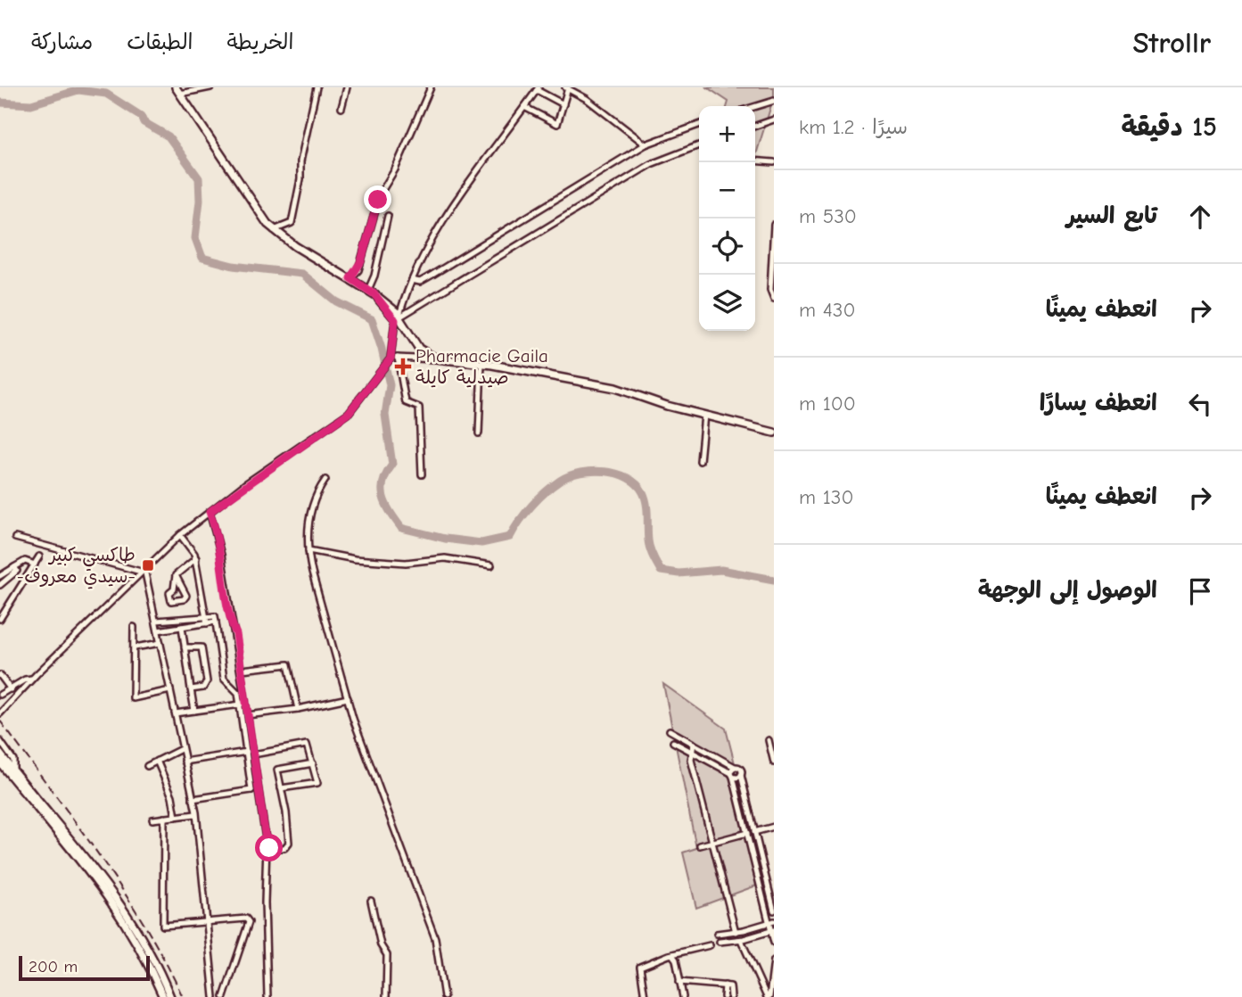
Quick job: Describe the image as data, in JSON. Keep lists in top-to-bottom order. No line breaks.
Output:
{"places":{"health":["Pharmacie Gaila صيدلية كايلة"],"transit":["طاكسي كبير -سيدي معروف-"]},"scale_bar":"200 m","page":{"header":"Strollr","nav":["الخريطة","الطبقات","مشاركة"],"heading":["15 دقيقة","سيرًا · 1.2 km"],"map_buttons":["+","−"],"list":[["تابع السير","530 m"],["انعطف يمينًا","430 m"],["انعطف يسارًا","100 m"],["انعطف يمينًا","130 m"],"الوصول إلى الوجهة"],"scale":"200 m"}}
